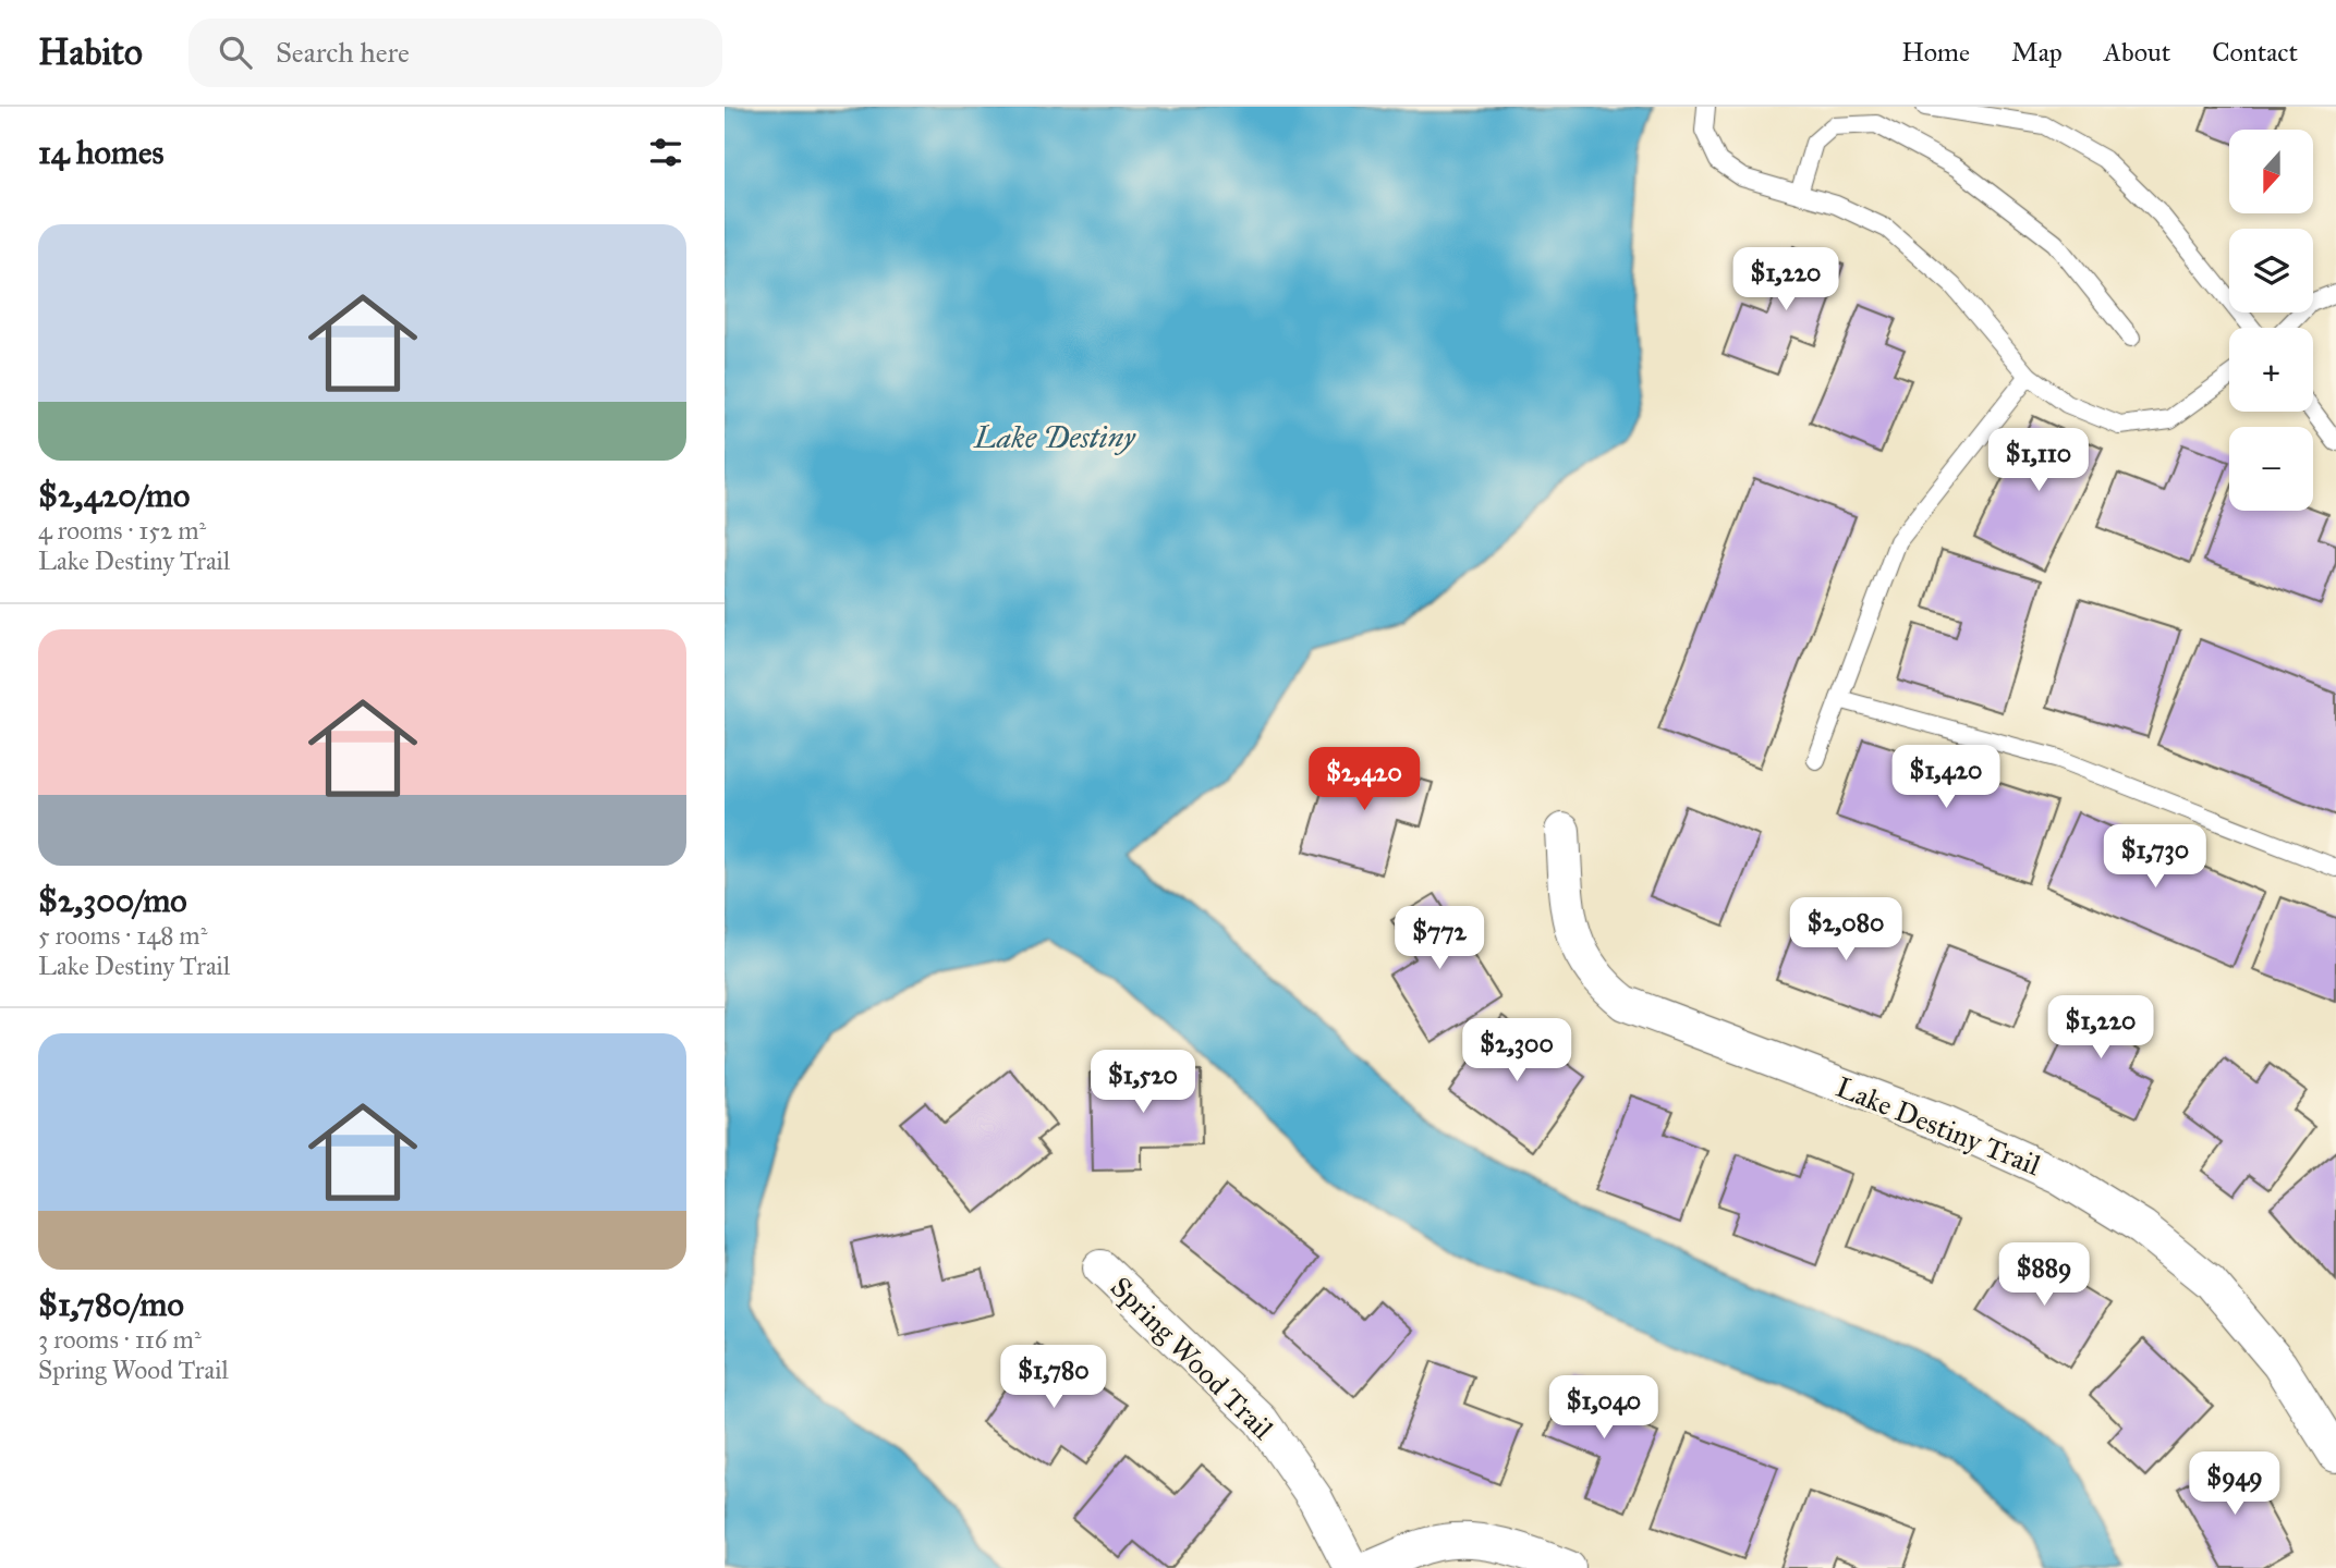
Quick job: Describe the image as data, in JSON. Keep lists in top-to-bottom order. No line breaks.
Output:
{"streets":{"street":["Lake Destiny Trail","Spring Wood Trail"]},"water":["Lake Destiny"],"north":"bottom","page":{"header":"Habito","search":"Search here","nav":["Home","Map","About","Contact"],"heading":"14 homes","map_buttons":["+","−"],"list":[{"name":"$2,420/mo","note":"4 rooms · 152 m² · Lake Destiny Trail"},{"name":"$2,300/mo","note":"5 rooms · 148 m² · Lake Destiny Trail"},{"name":"$1,780/mo","note":"3 rooms · 116 m² · Spring Wood Trail"}],"price":["$1,220","$1,110","$1,420","$2,420","$1,730","$2,080","$772","$1,220","$2,300","$1,520","$889","$1,780","$1,040","$949"]}}
